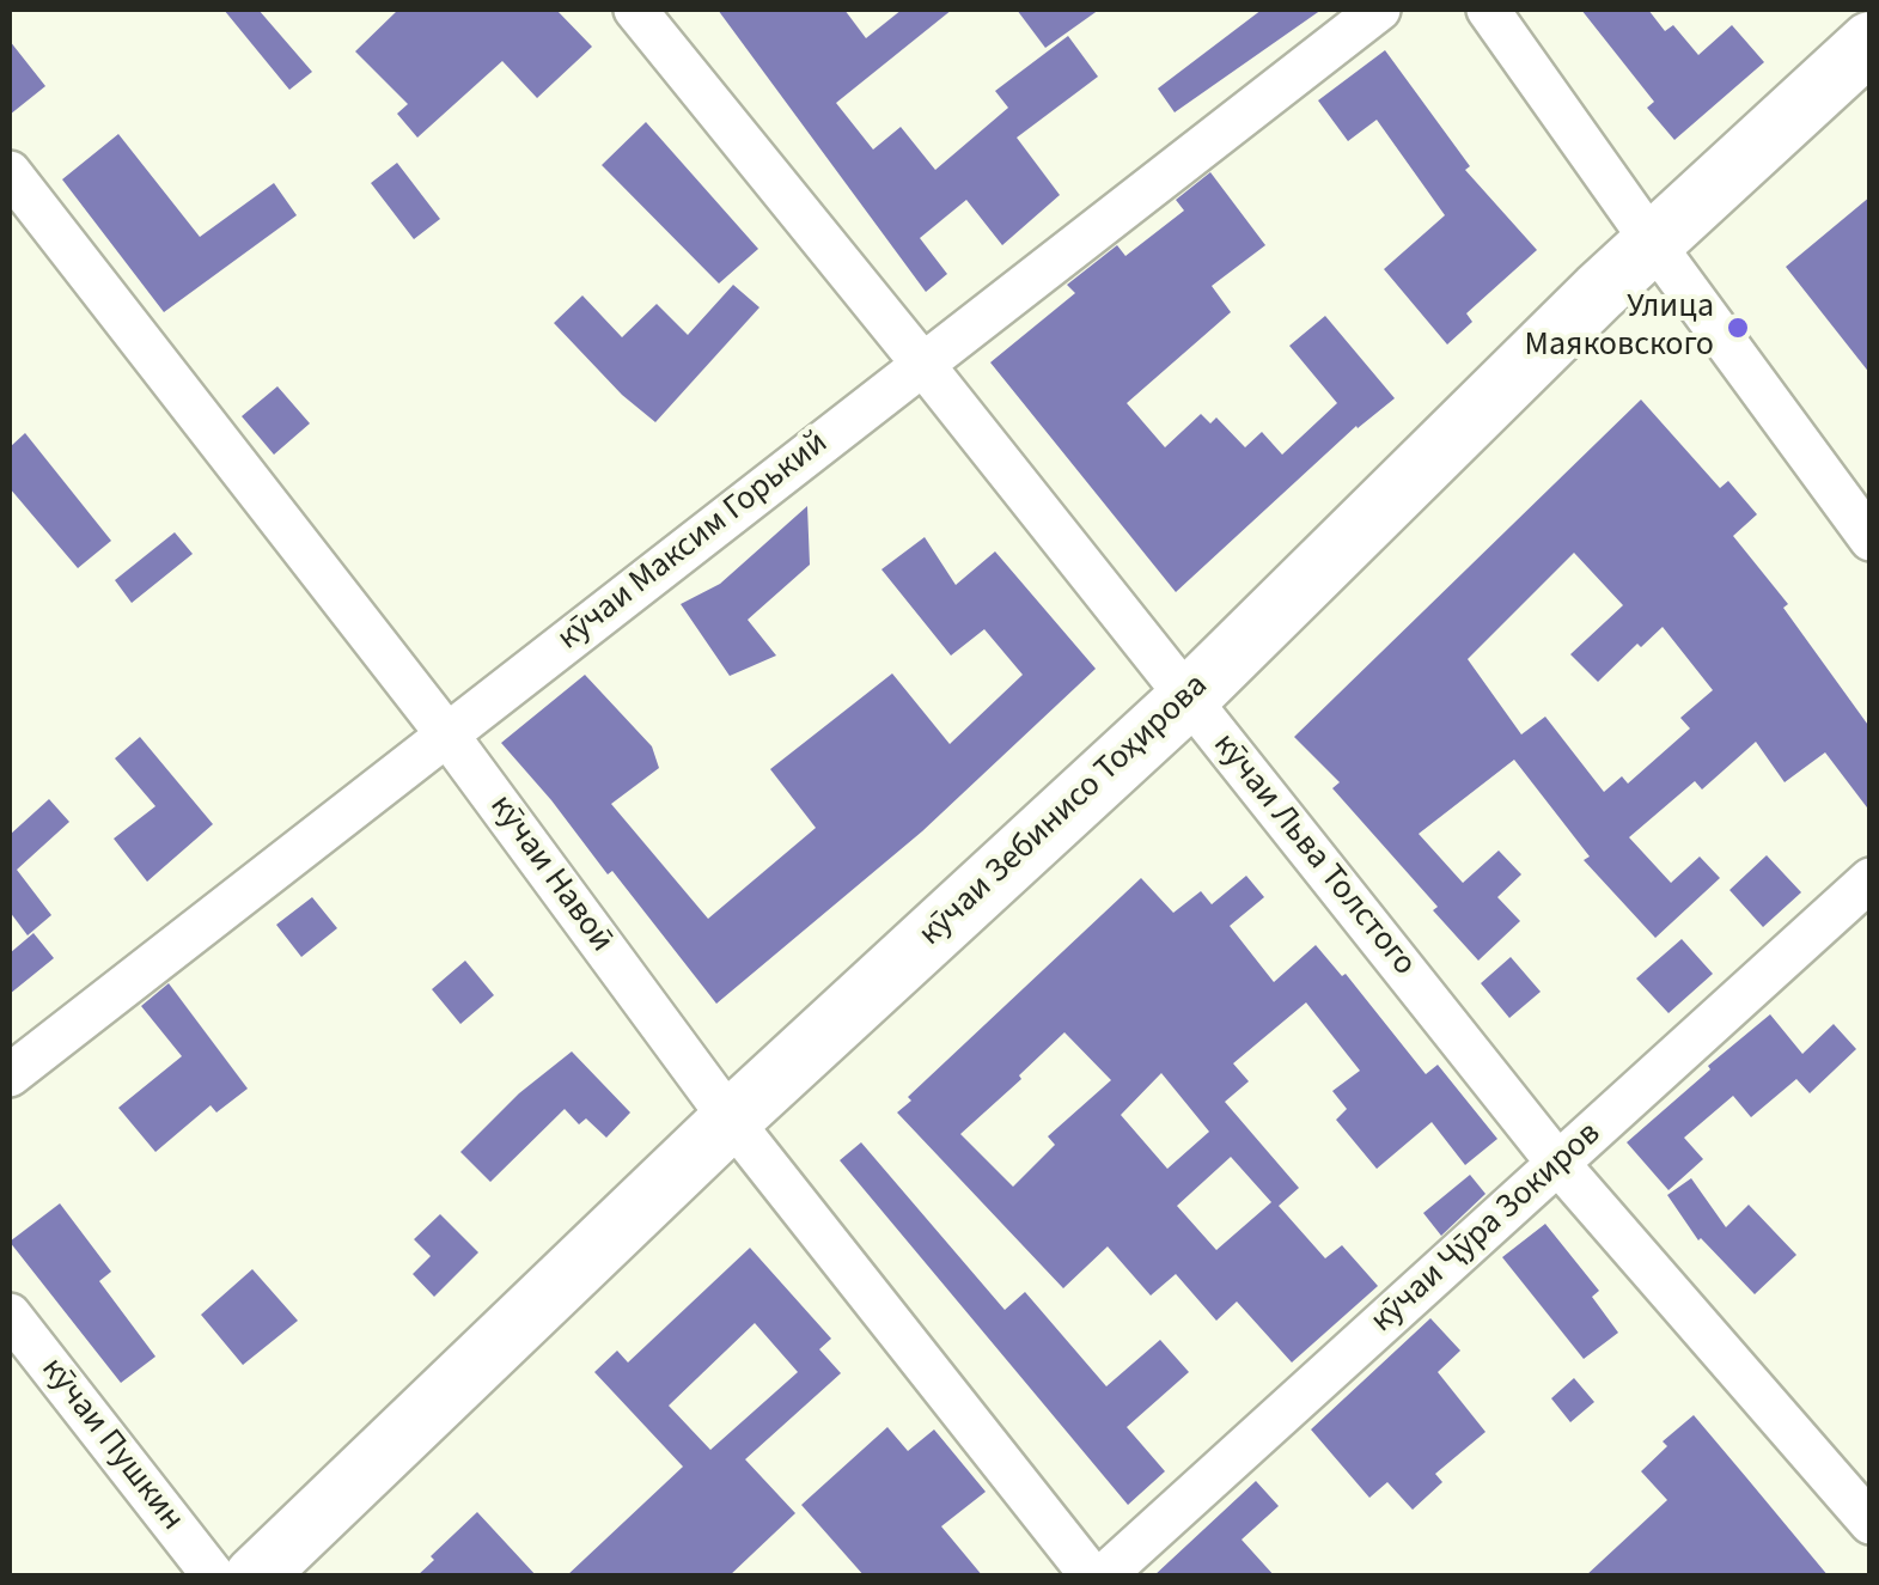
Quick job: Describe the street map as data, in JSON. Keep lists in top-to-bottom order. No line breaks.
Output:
{"streets":{"main road":["кӯчаи Зебинисо Тоҳирова"],"street":["кӯчаи Максим Горький","кӯчаи Льва Толстого","кӯчаи Навоӣ","кӯчаи Ҷӯра Зокиров","кӯчаи Пушкин"]},"crossings":[["кӯчаи Максим Горький","кӯчаи Льва Толстого"],["кӯчаи Максим Горький","кӯчаи Навоӣ"],["кӯчаи Зебинисо Тоҳирова","кӯчаи Льва Толстого"],["кӯчаи Зебинисо Тоҳирова","кӯчаи Навоӣ"],["кӯчаи Льва Толстого","кӯчаи Ҷӯра Зокиров"]],"places":["Улица Маяковского"]}
